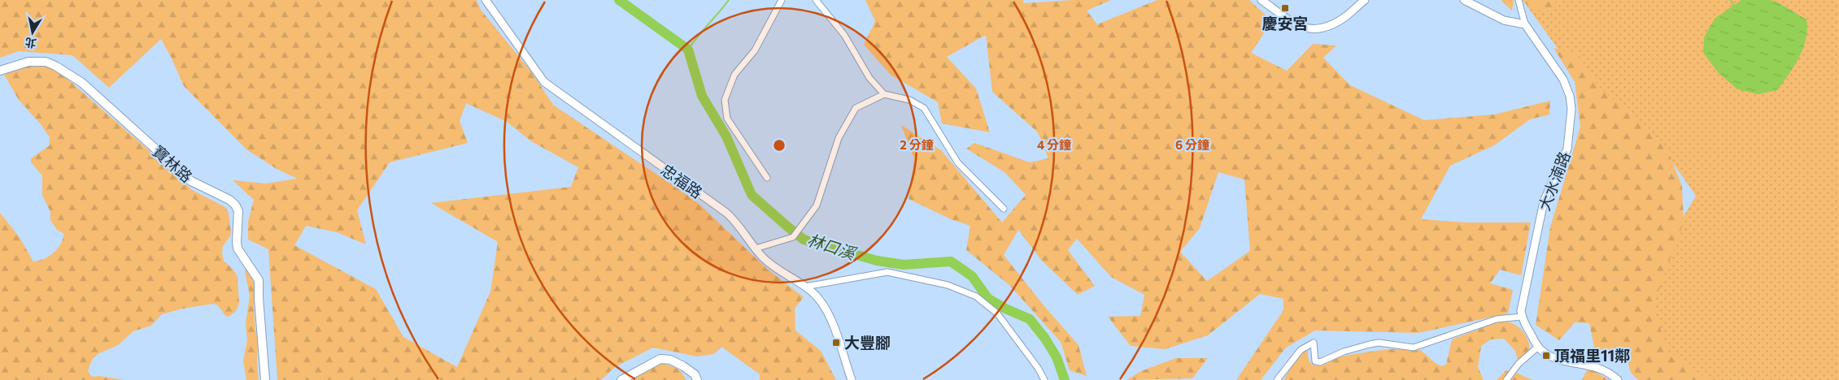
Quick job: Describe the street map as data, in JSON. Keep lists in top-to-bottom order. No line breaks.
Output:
{"streets":{"main road":["寶林路"],"street":["忠福路","大水湳路"]},"water":["林口溪"],"places":{"transit":["慶安宮","大豐腳","頂福里11鄰"]},"north":"bottom","rings":["2 分鐘","4 分鐘","6 分鐘"]}
